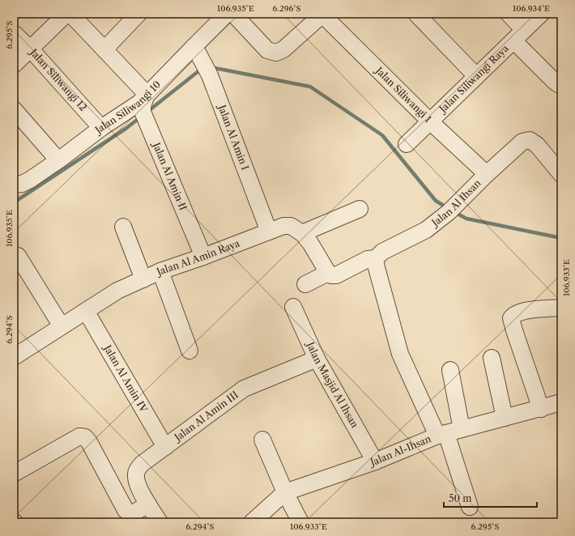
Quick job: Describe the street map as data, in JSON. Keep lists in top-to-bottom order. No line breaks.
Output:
{"streets":{"street":["Jalan Siliwangi Raya","Jalan Siliwangi 12","Jalan Siliwangi 1","Jalan Siliwangi 10","Jalan Al Amin I","Jalan Al Amin II","Jalan Al Ihsan","Jalan Al Amin Raya","Jalan Al Amin IV","Jalan Masjid Al Ihsan","Jalan Al Amin III","Jalan Al-Ihsan"]},"crossings":[["Jalan Siliwangi Raya","Jalan Siliwangi 1"],["Jalan Siliwangi 12","Jalan Siliwangi 10"],["Jalan Siliwangi 1","Jalan Al Ihsan"],["Jalan Siliwangi 10","Jalan Al Amin I"],["Jalan Siliwangi 10","Jalan Al Amin II"],["Jalan Al Amin I","Jalan Al Amin Raya"],["Jalan Al Amin II","Jalan Al Amin Raya"],["Jalan Al Amin Raya","Jalan Al Amin IV"],["Jalan Al Amin IV","Jalan Al Amin III"],["Jalan Masjid Al Ihsan","Jalan Al Amin III"],["Jalan Masjid Al Ihsan","Jalan Al-Ihsan"]],"scale_bar":"50 m","coordinates":["106.935°E","6.296°S","106.934°E","6.295°S","106.933°E","6.294°S"]}
